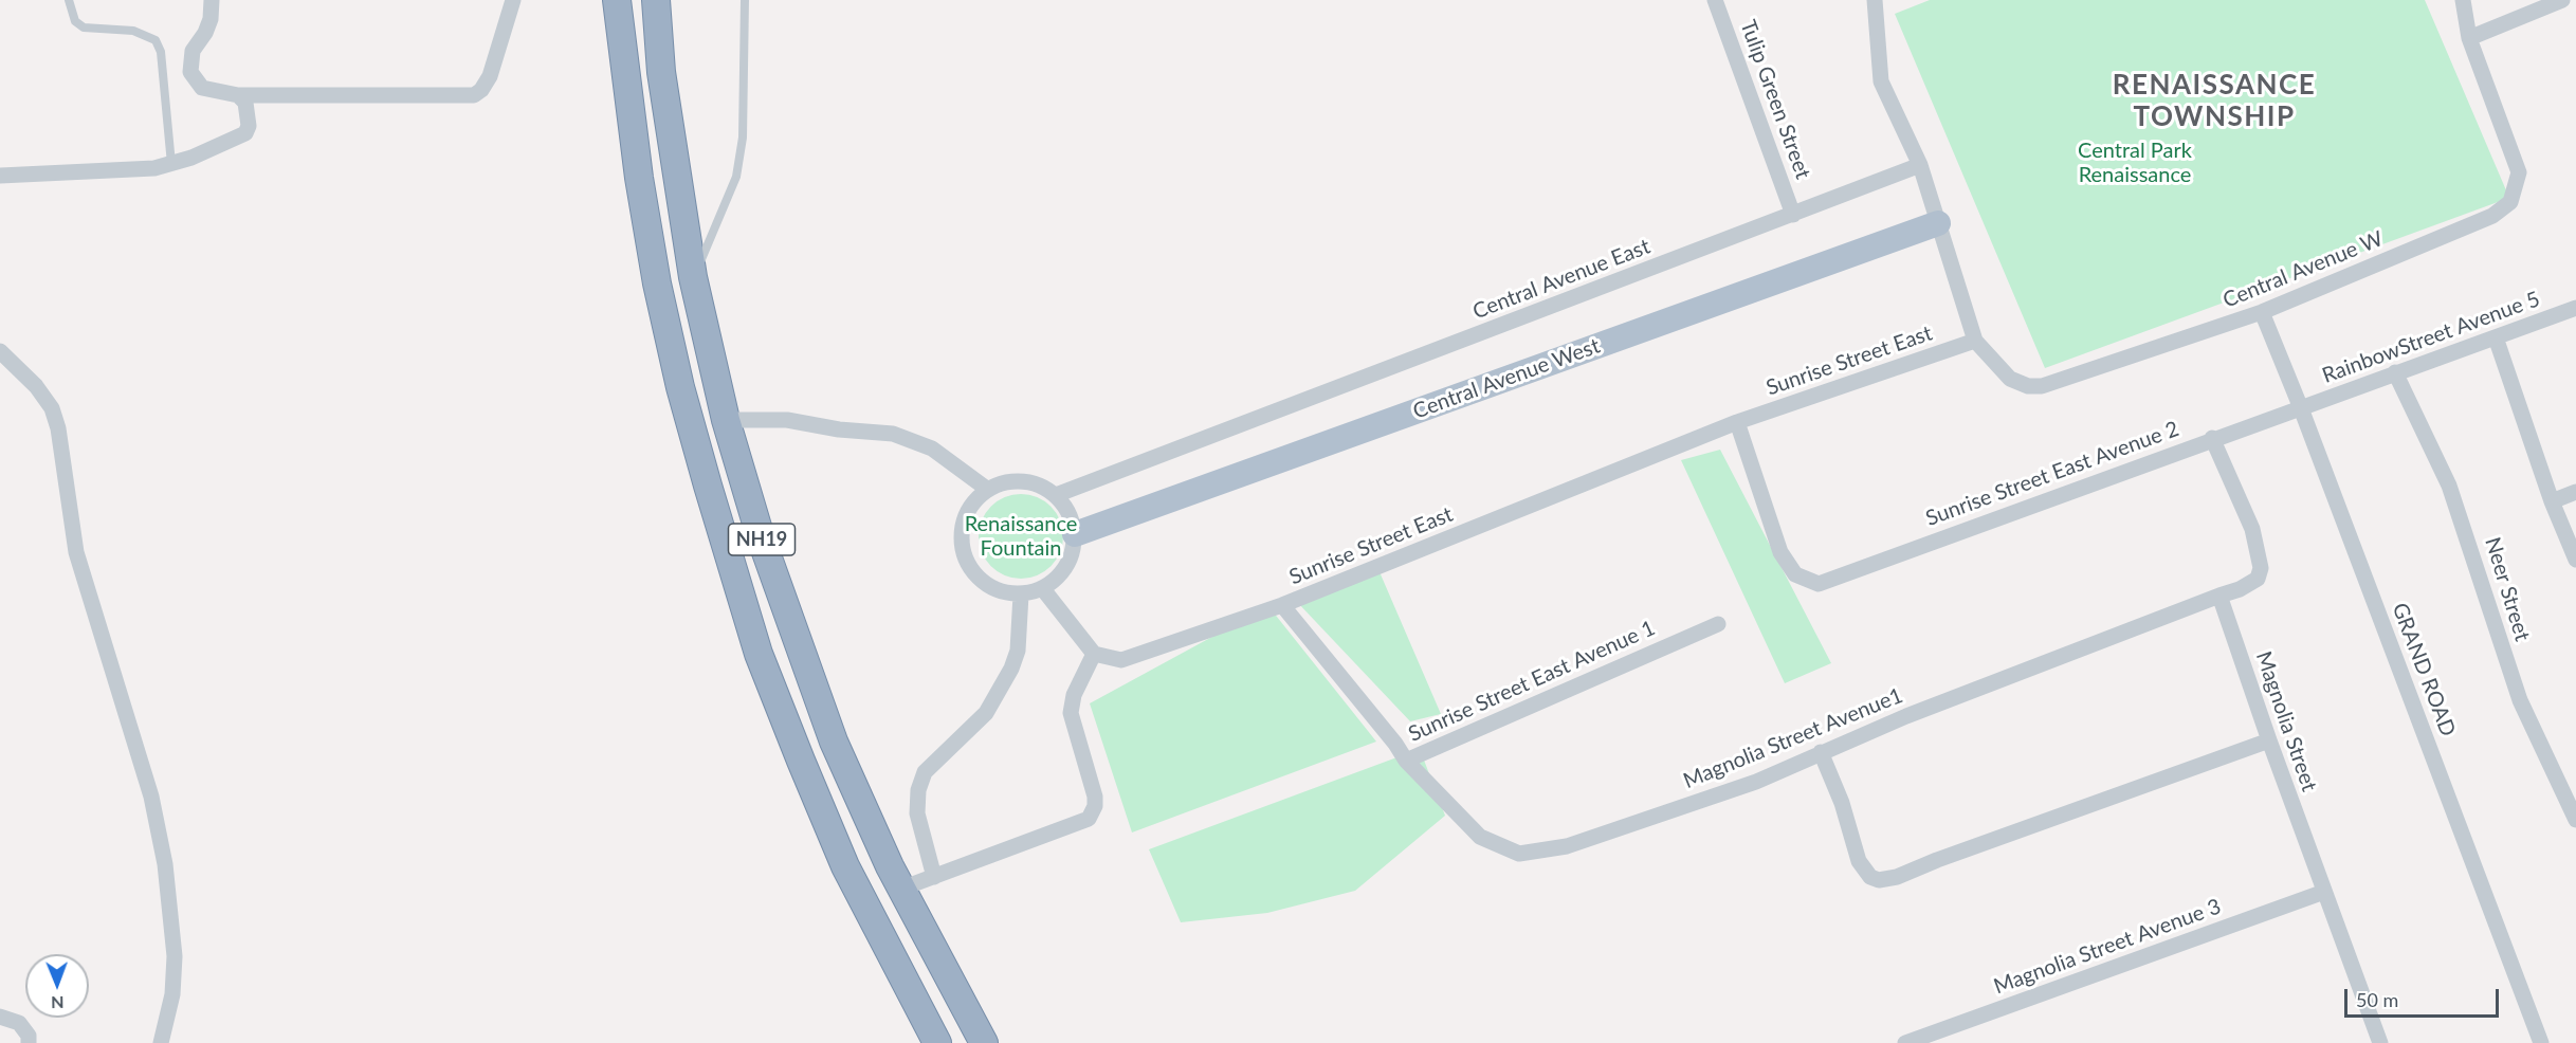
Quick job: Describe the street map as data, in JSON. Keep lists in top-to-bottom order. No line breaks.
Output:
{"streets":{"highway":["NH19"],"main road":["Central Avenue West"],"street":["Tulip Green Street","Central Avenue W","Central Avenue East","RainbowStreet Avenue 5","Sunrise Street East","Sunrise Street East Avenue 2","Neer Street","GRAND ROAD","Sunrise Street East Avenue 1","Magnolia Street","Magnolia Street Avenue1","Magnolia Street Avenue 3"]},"crossings":[["Tulip Green Street","Central Avenue East"],["Central Avenue W","Central Avenue East"],["Central Avenue W","Sunrise Street East"],["Central Avenue W","Central Avenue West"],["Central Avenue W","GRAND ROAD"],["Central Avenue East","Central Avenue West"],["RainbowStreet Avenue 5","Sunrise Street East Avenue 2"],["RainbowStreet Avenue 5","Neer Street"],["RainbowStreet Avenue 5","GRAND ROAD"],["Sunrise Street East","Sunrise Street East Avenue 2"],["Sunrise Street East","Sunrise Street East Avenue 1"],["Sunrise Street East Avenue 2","GRAND ROAD"],["Sunrise Street East Avenue 1","Magnolia Street Avenue1"],["Magnolia Street","Magnolia Street Avenue1"],["Magnolia Street","Magnolia Street Avenue 3"]],"districts":["RENAISSANCE TOWNSHIP"],"parks":["Central Park Renaissance","Renaissance Fountain"],"scale_bar":"50 m","north":"bottom"}
